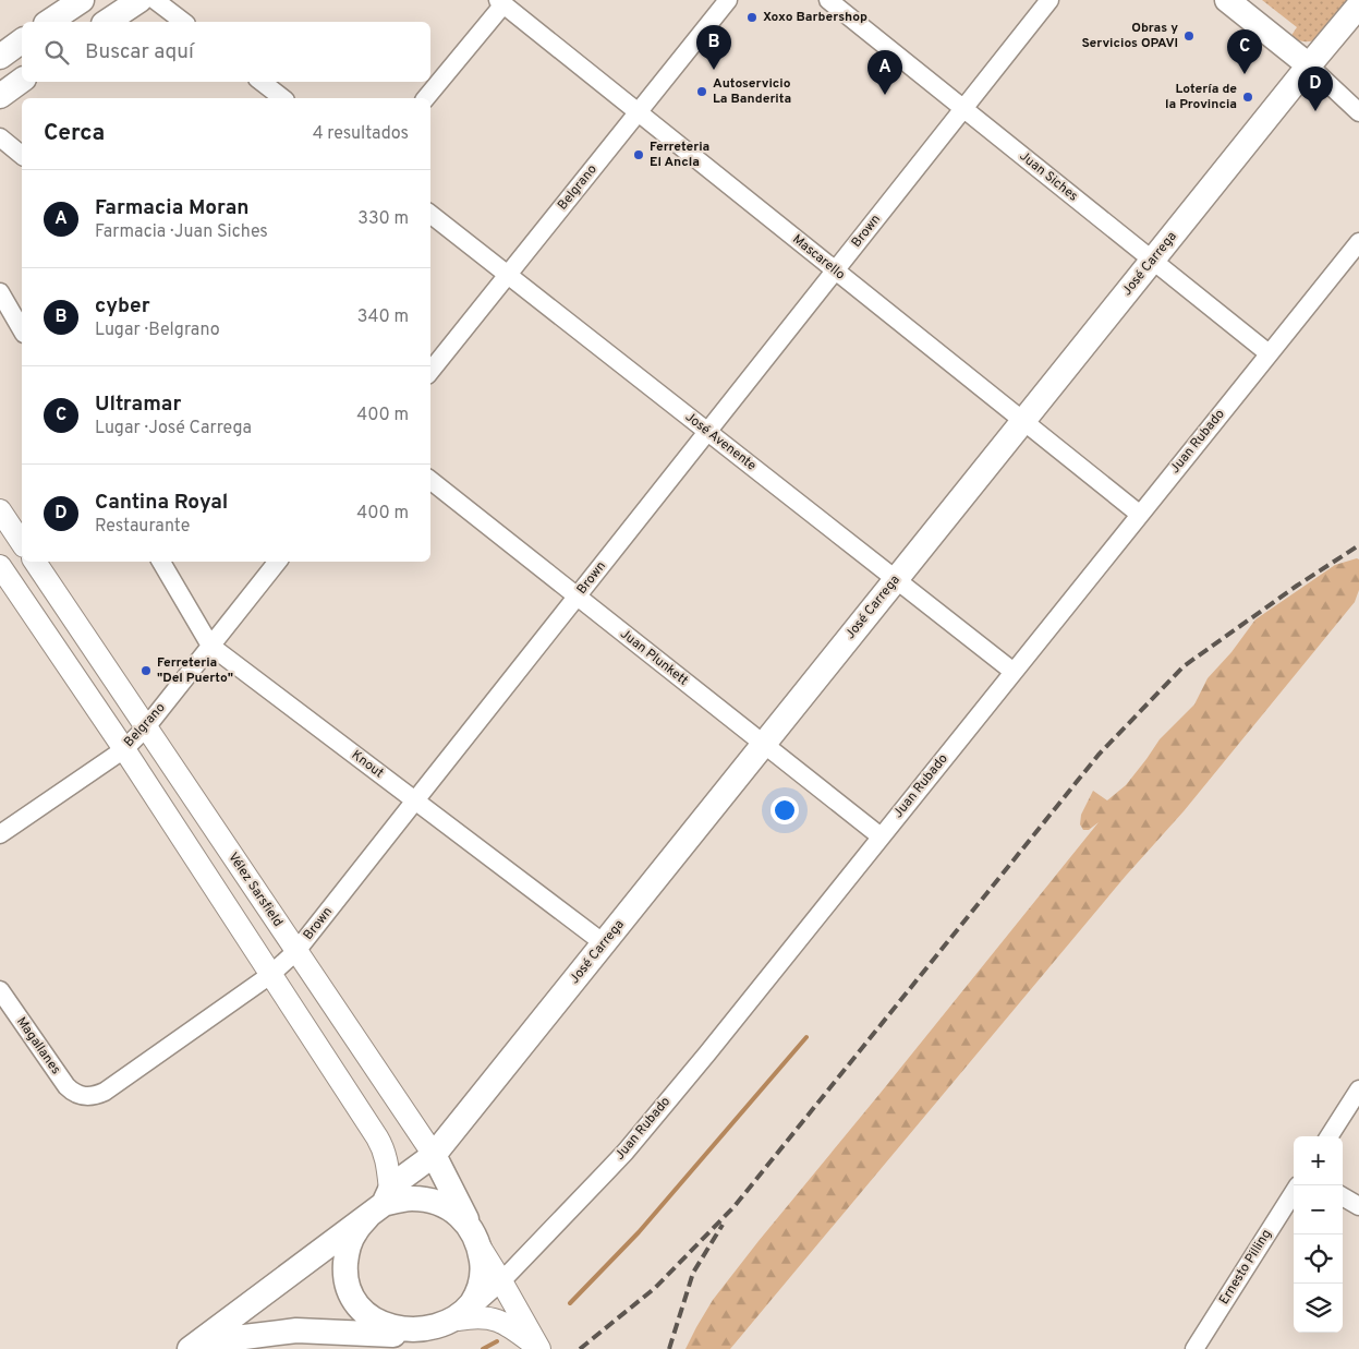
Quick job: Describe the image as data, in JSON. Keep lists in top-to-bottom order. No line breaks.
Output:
{"streets":{"main road":["José Carrega","Vélez Sarsfield"],"street":["Juan Siches","Belgrano","Brown","Mascarello","José Avenente","Juan Rubado","Juan Plunkett","Knout","Magallanes","Ernesto Pilling"]},"crossings":[["Juan Siches","Brown"],["Juan Siches","José Carrega"],["Juan Siches","Juan Rubado"],["Belgrano","Mascarello"],["Belgrano","José Avenente"],["Belgrano","Knout"],["Belgrano","Vélez Sarsfield"],["Brown","Mascarello"],["Brown","José Avenente"],["Brown","Juan Plunkett"],["Brown","Knout"],["Brown","Vélez Sarsfield"],["Brown","Magallanes"],["Mascarello","José Carrega"],["Mascarello","Juan Rubado"],["José Carrega","José Avenente"],["José Carrega","Juan Rubado"],["José Carrega","Juan Plunkett"],["José Carrega","Knout"],["José Carrega","Vélez Sarsfield"],["José Avenente","Juan Rubado"],["Juan Rubado","Juan Plunkett"],["Juan Rubado","Vélez Sarsfield"]],"places":["Xoxo Barbershop","Obras y Servicios OPAVI","Autoservicio La Banderita","Lotería de la Provincia","Ferreteria El Ancla","Ferreteria \"Del Puerto\""],"page":{"search":"Buscar aquí","pins":["B","C","A","D"],"heading":["Cerca","4 resultados"],"list":[{"mark":"A","name":"Farmacia Moran","note":"Farmacia · Juan Siches","value":"330 m"},{"mark":"B","name":"cyber","note":"Lugar · Belgrano","value":"340 m"},{"mark":"C","name":"Ultramar","note":"Lugar · José Carrega","value":"400 m"},{"mark":"D","name":"Cantina Royal","note":"Restaurante","value":"400 m"}],"map_buttons":["+","−"]}}
